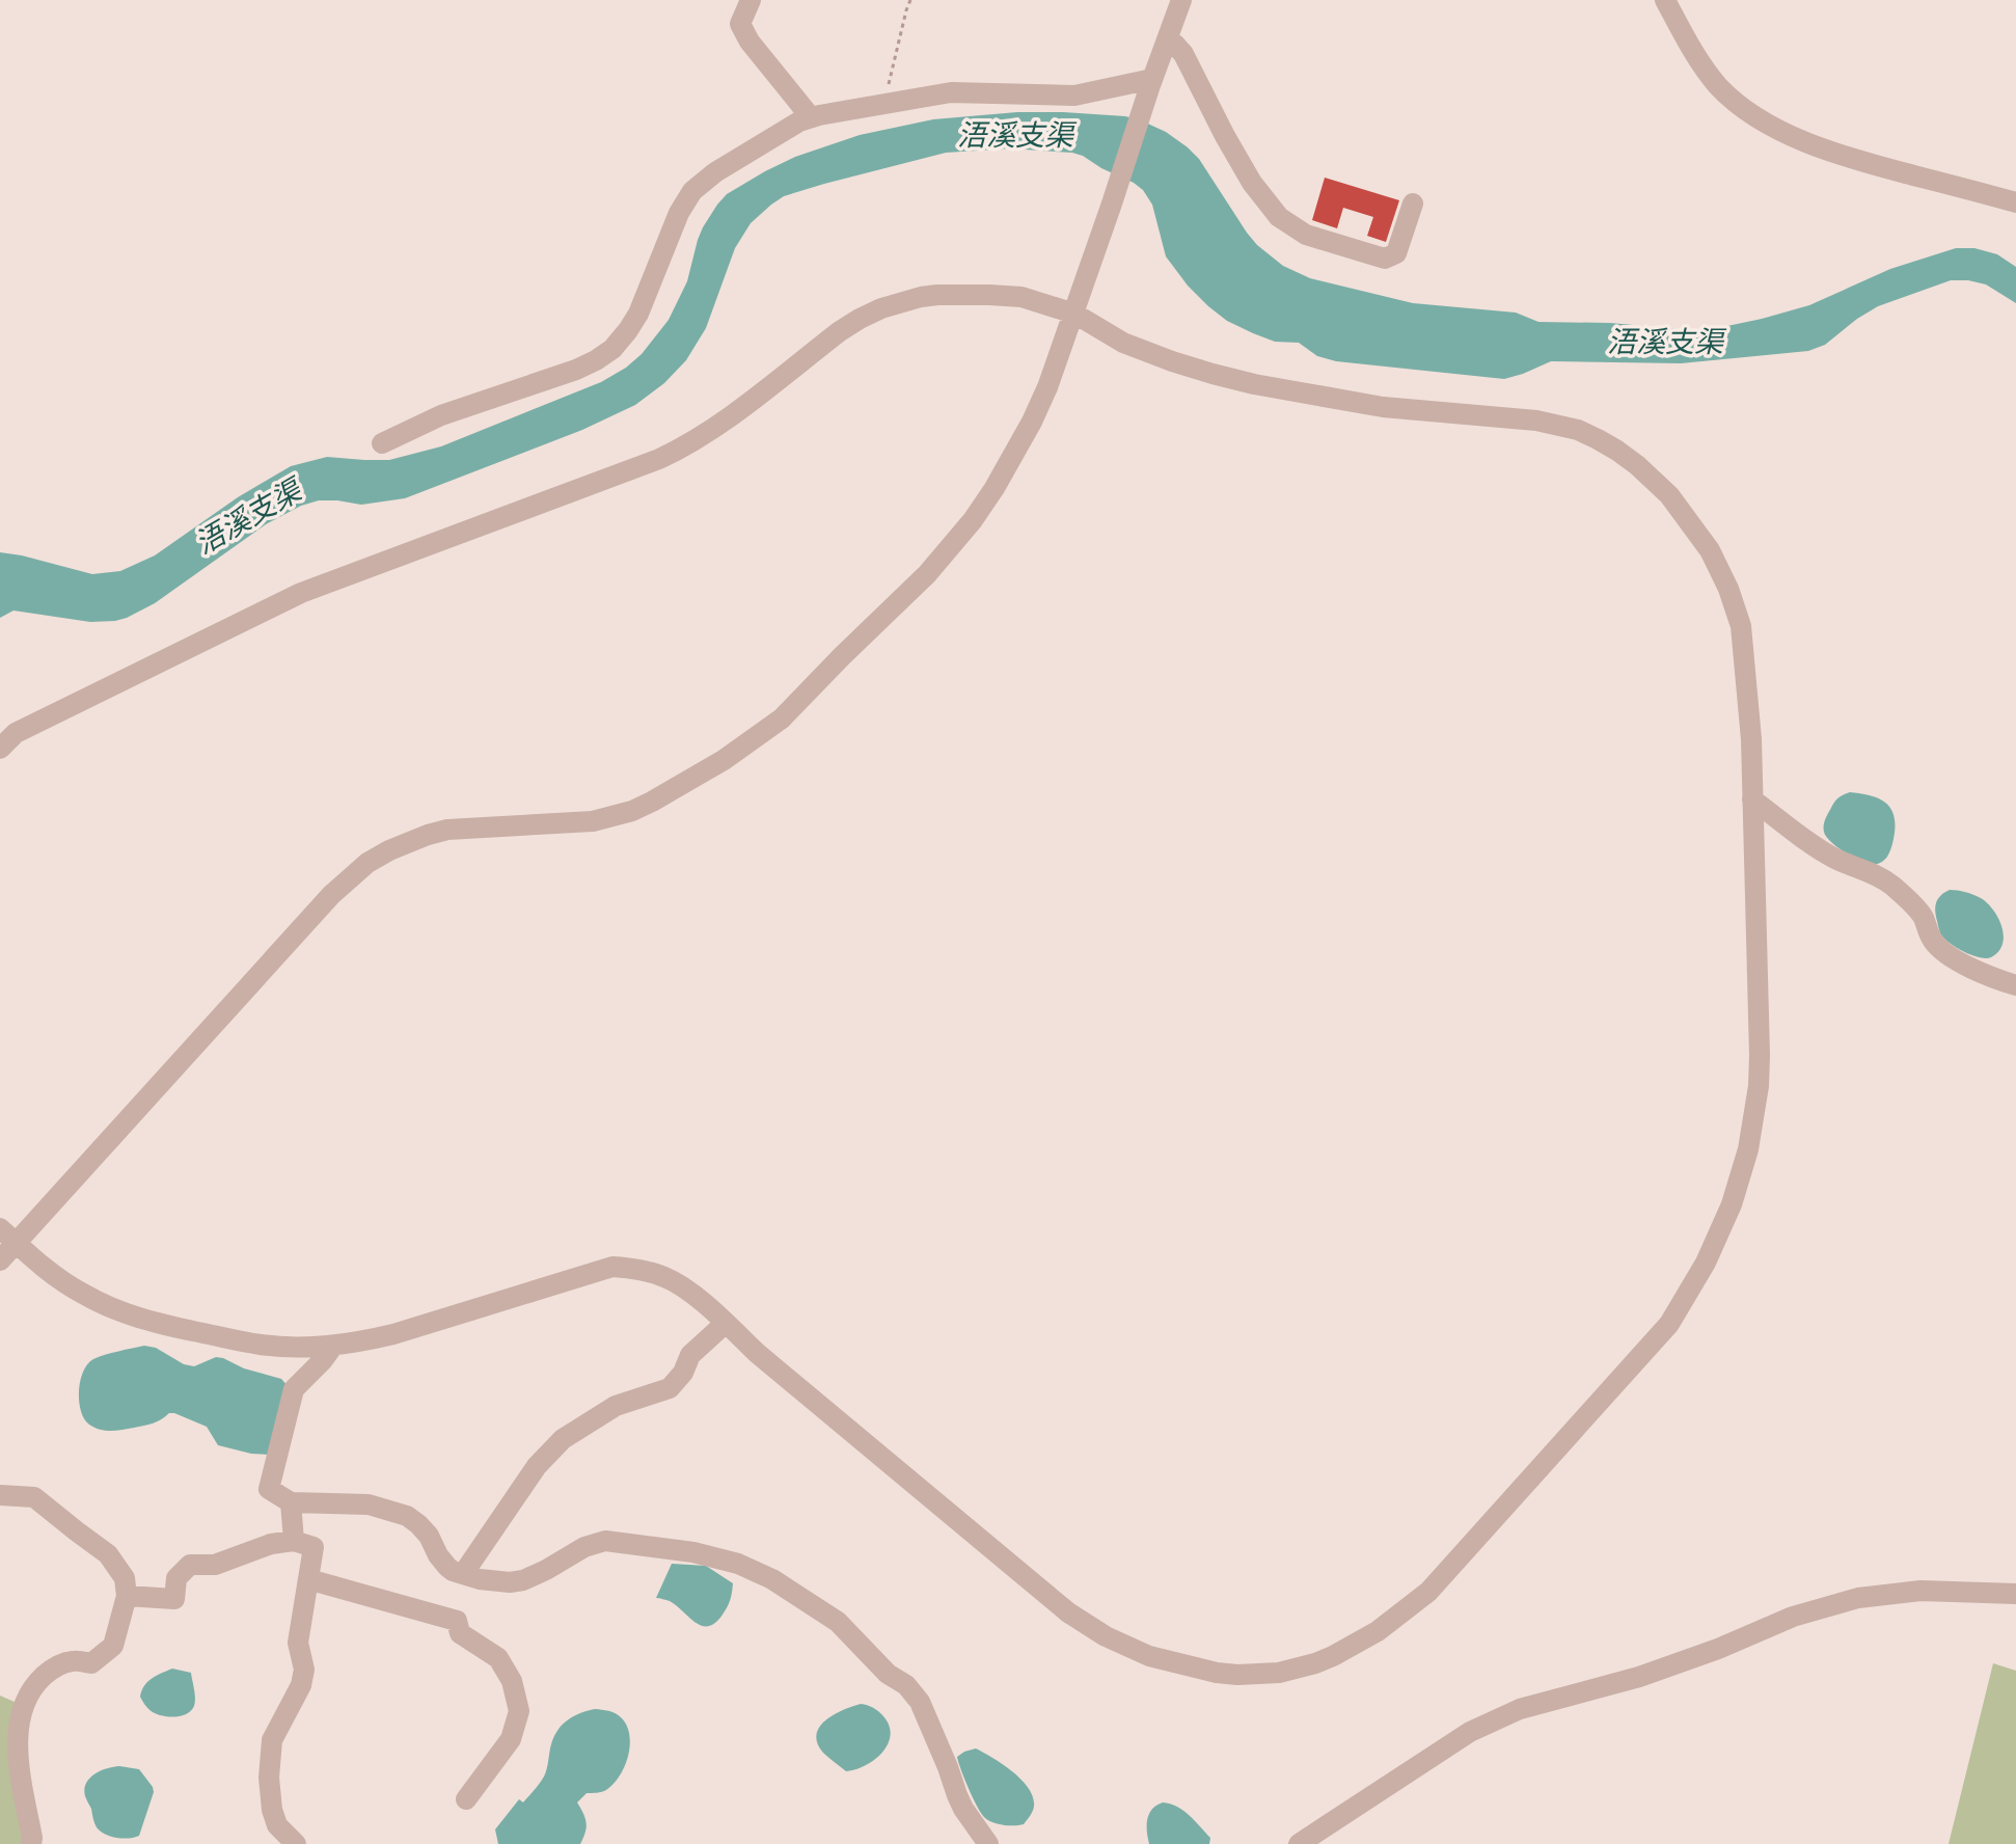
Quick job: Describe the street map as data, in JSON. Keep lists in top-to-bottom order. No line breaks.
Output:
{"water":["浯溪支渠"]}
